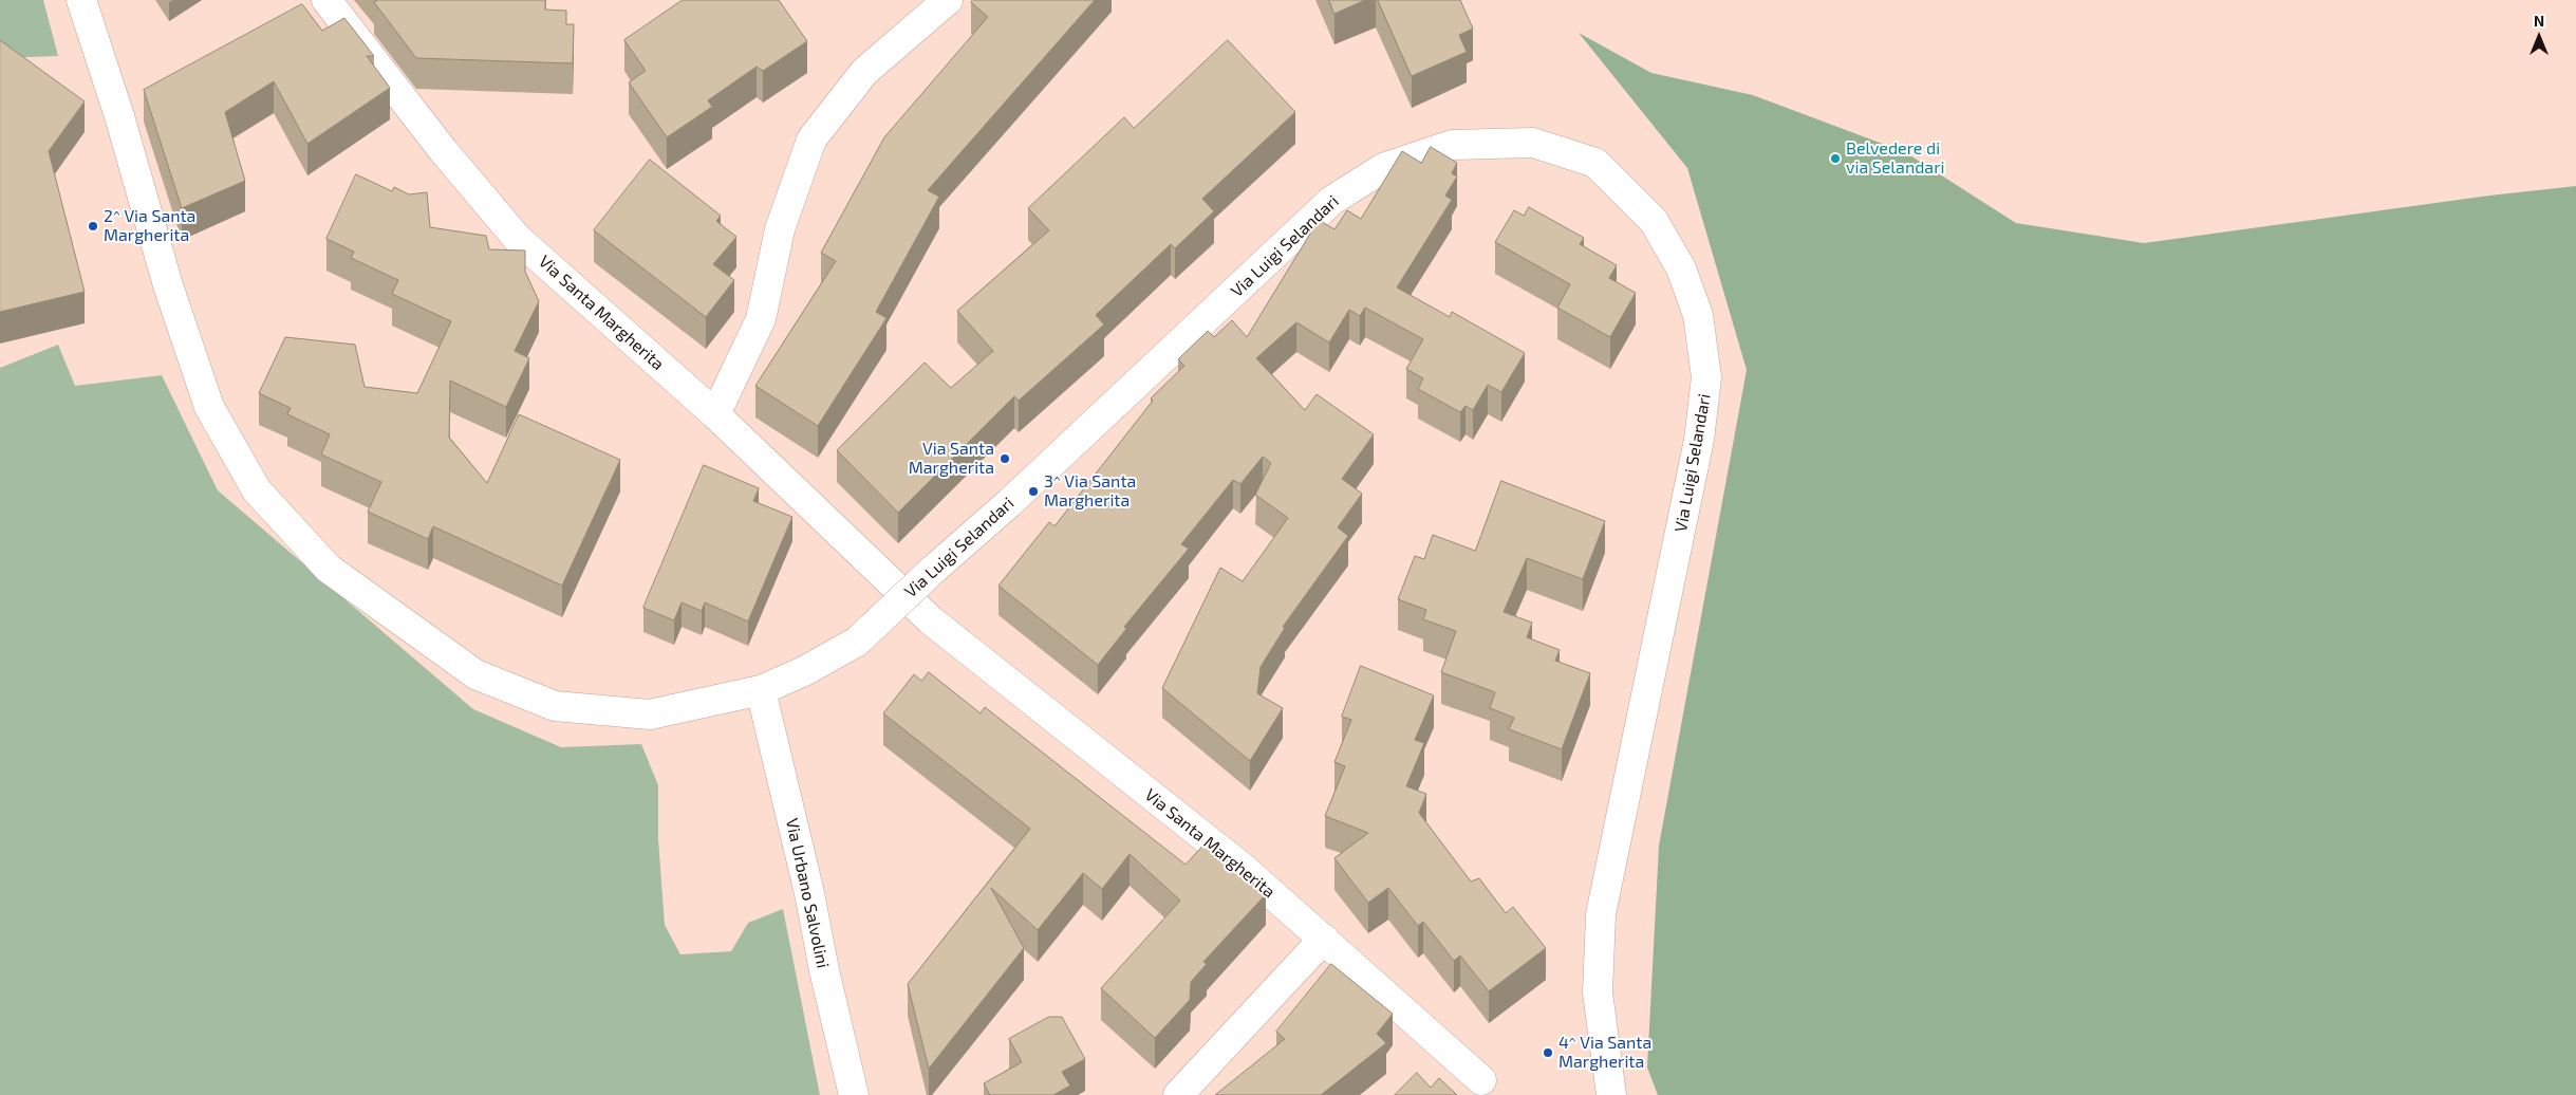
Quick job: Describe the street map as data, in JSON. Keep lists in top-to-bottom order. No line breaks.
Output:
{"streets":{"street":["Via Luigi Selandari","Via Santa Margherita","Via Urbano Salvolini"]},"crossings":[["Via Luigi Selandari","Via Urbano Salvolini"]],"places":["Belvedere di via Selandari","2^ Via Santa Margherita","Via Santa Margherita","3^ Via Santa Margherita","4^ Via Santa Margherita"],"north":"top"}
